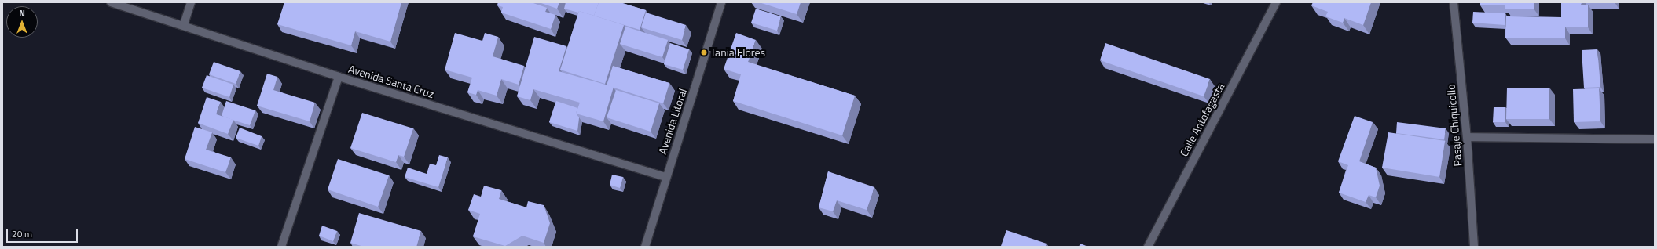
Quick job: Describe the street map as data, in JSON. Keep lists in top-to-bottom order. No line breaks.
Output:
{"streets":{"street":["Avenida Santa Cruz","Calle Antofagasta","Avenida Litoral","Pasaje Chiquicollo"]},"crossings":[["Avenida Santa Cruz","Avenida Litoral"]],"places":["Tania Flores"],"scale_bar":"20 m","north":"top"}
